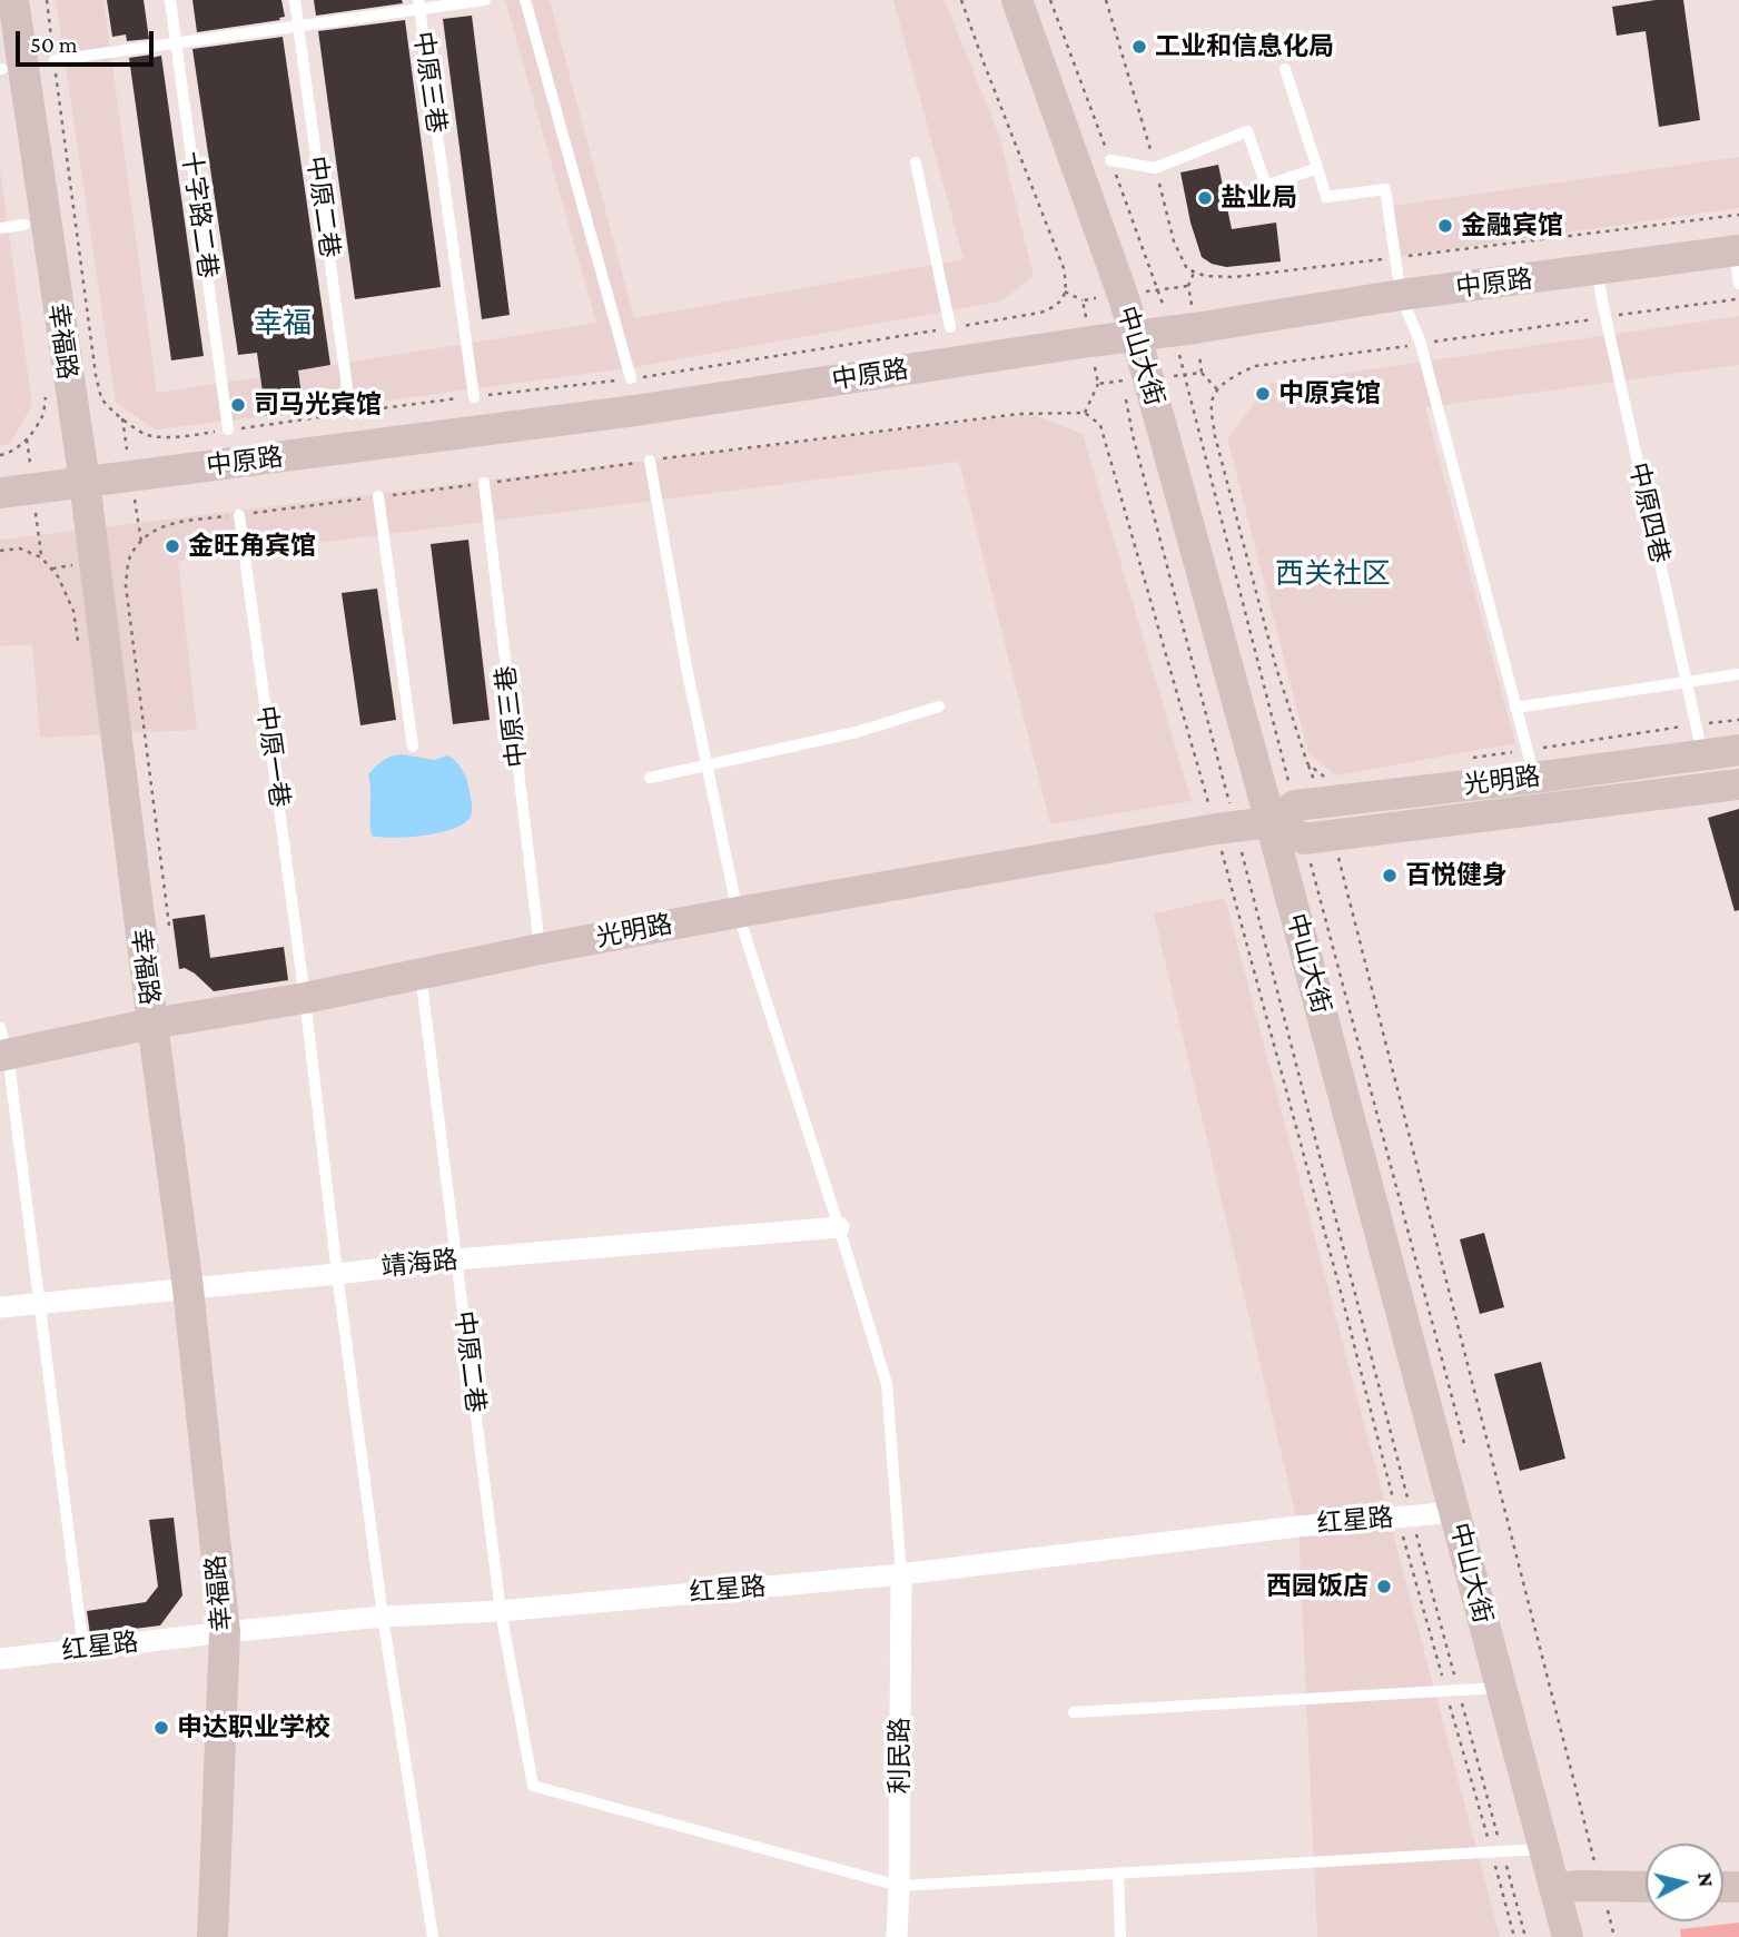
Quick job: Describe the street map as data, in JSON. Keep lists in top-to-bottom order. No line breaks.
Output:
{"streets":{"street":["中原路","幸福路","中山大街","光明路","靖海路","红星路","利民路"],"lane":["中原三巷","中原二巷","十字路二巷","中原四巷","中原一巷"]},"crossings":[["中原三巷","光明路"],["中原二巷","光明路"],["中原二巷","靖海路"],["中原二巷","红星路"],["中原二巷","利民路"],["中原路","幸福路"],["中原路","中山大街"],["中原路","中原四巷"],["幸福路","光明路"],["幸福路","靖海路"],["幸福路","红星路"],["中山大街","光明路"],["中山大街","红星路"],["中原四巷","光明路"],["中原一巷","光明路"],["中原一巷","靖海路"],["中原一巷","红星路"],["红星路","利民路"]],"districts":["幸福","西关社区"],"places":["工业和信息化局","盐业局","金融宾馆","中原宾馆","司马光宾馆","金旺角宾馆","百悦健身","西园饭店","申达职业学校"],"scale_bar":"50 m","north":"right"}
